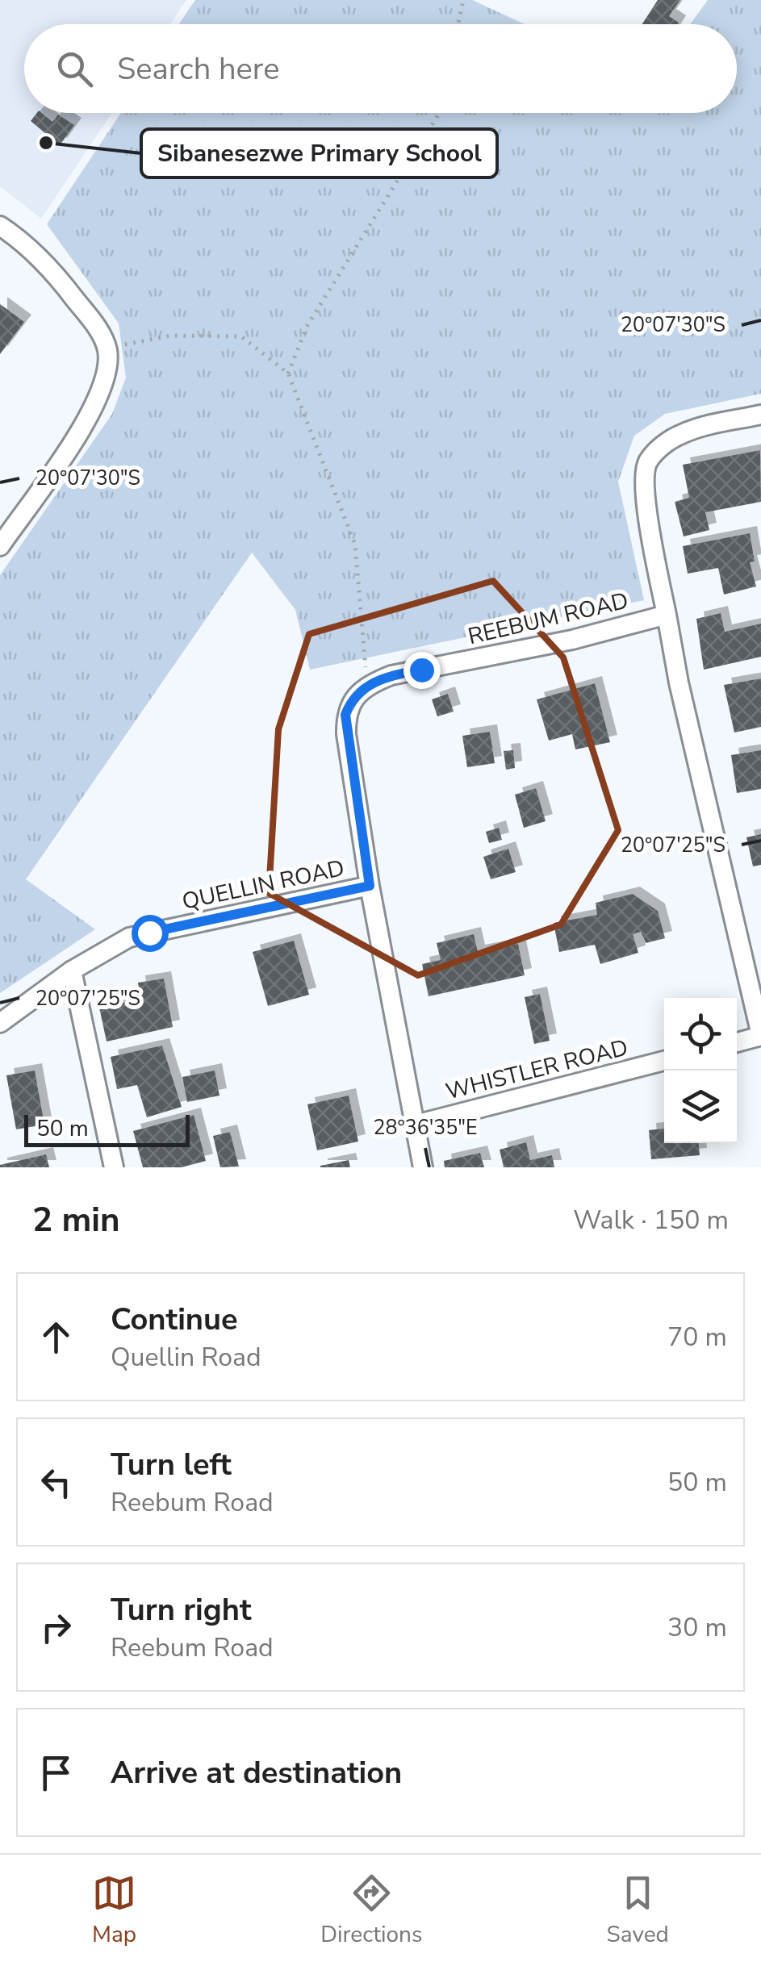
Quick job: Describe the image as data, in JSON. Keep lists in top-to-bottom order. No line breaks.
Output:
{"streets":{"street":["REEBUM ROAD","QUELLIN ROAD","WHISTLER ROAD"]},"places":["Sibanesezwe Primary School"],"scale_bar":"50 m","page":{"search":"Search here","scale":"50 m","heading":["2 min","Walk · 150 m"],"list":[["Continue","Quellin Road","70 m"],["Turn left","Reebum Road","50 m"],["Turn right","Reebum Road","30 m"],"Arrive at destination"],"nav":["Map","Directions","Saved"]},"coordinates":["20°07'30\"S","20°07'25\"S","28°36'35\"E"]}
